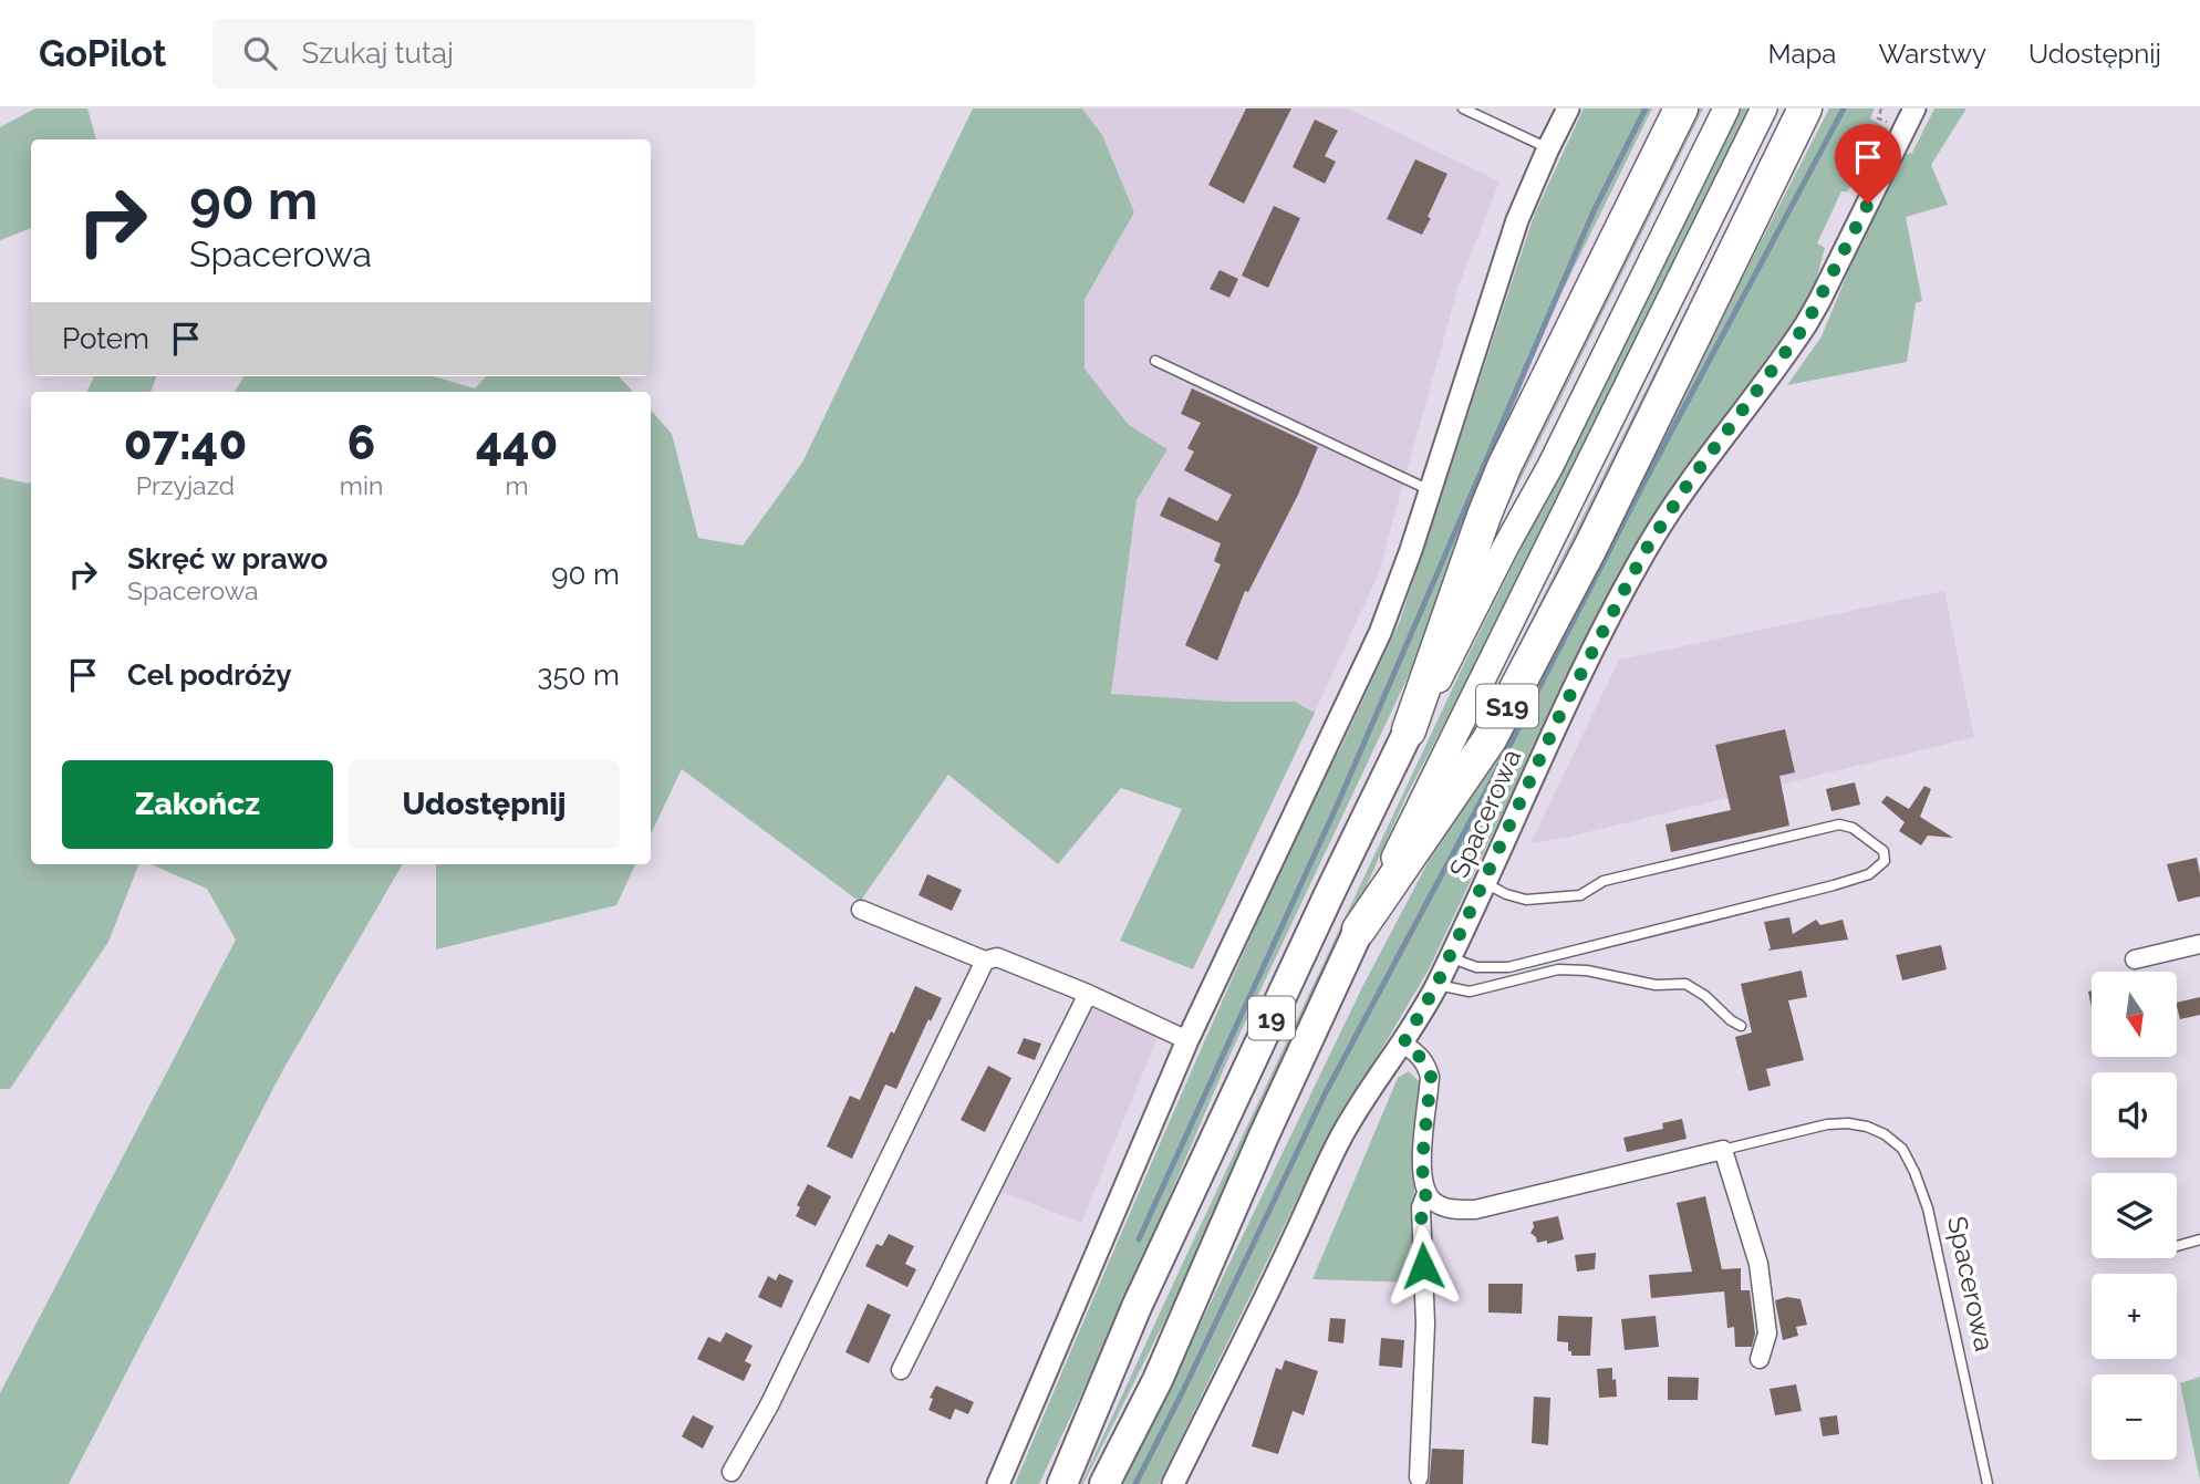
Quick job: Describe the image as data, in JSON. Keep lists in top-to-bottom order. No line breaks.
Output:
{"streets":{"highway":["S19","19"],"street":["Spacerowa"]},"crossings":[["S19","19"]],"north":"bottom","page":{"header":"GoPilot","search":"Szukaj tutaj","nav":["Mapa","Warstwy","Udostępnij"],"turn":["90 m","Spacerowa"],"then":"Potem","eta":["07:40","Przyjazd","6","min","440","m"],"list":[{"name":"Skręć w prawo","note":"Spacerowa","value":"90 m"},{"name":"Cel podróży","value":"350 m"}],"buttons":["Zakończ","Udostępnij"],"map_buttons":["+","−"]}}
